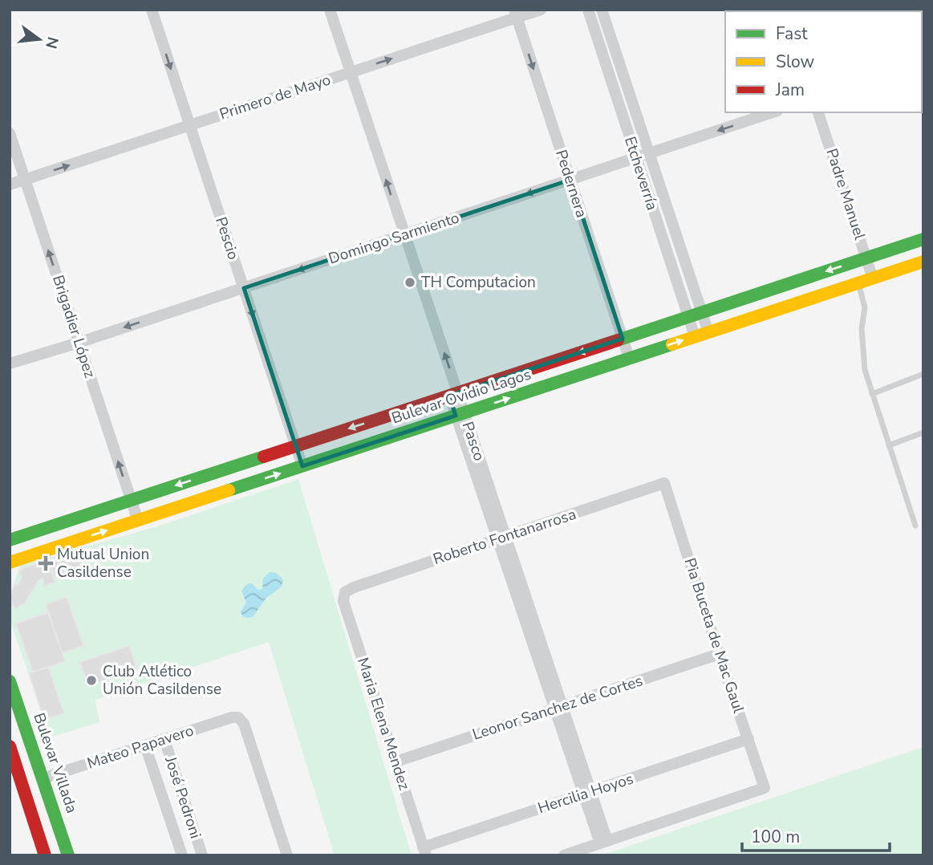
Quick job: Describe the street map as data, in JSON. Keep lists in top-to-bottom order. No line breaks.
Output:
{"streets":{"main road":["Bulevar Ovidio Lagos","Bulevar Villada"],"street":["Primero de Mayo","Etcheverría","Pedernera","Padre Manuel","Pescio","Domingo Sarmiento","Brigadier López","Pasco","Roberto Fontanarrosa","Pia Buceta de Mac Gaul","Leonor Sanchez de Cortes","Maria Elena Mendez","Mateo Papavero","Hercilia Hoyos","José Pedroni"]},"crossings":[["Primero de Mayo","Pedernera"],["Primero de Mayo","Pescio"],["Primero de Mayo","Brigadier López"],["Primero de Mayo","Pasco"],["Etcheverría","Domingo Sarmiento"],["Etcheverría","Bulevar Ovidio Lagos"],["Pedernera","Domingo Sarmiento"],["Pedernera","Bulevar Ovidio Lagos"],["Padre Manuel","Bulevar Ovidio Lagos"],["Pescio","Domingo Sarmiento"],["Pescio","Bulevar Ovidio Lagos"],["Domingo Sarmiento","Brigadier López"],["Domingo Sarmiento","Pasco"],["Brigadier López","Bulevar Ovidio Lagos"],["Bulevar Ovidio Lagos","Pasco"],["Pasco","Roberto Fontanarrosa"],["Pasco","Pia Buceta de Mac Gaul"],["Pasco","Leonor Sanchez de Cortes"],["Pasco","Hercilia Hoyos"],["Roberto Fontanarrosa","Pia Buceta de Mac Gaul"],["Roberto Fontanarrosa","Maria Elena Mendez"],["Pia Buceta de Mac Gaul","Leonor Sanchez de Cortes"],["Pia Buceta de Mac Gaul","Hercilia Hoyos"],["Leonor Sanchez de Cortes","Maria Elena Mendez"],["Maria Elena Mendez","Hercilia Hoyos"],["Mateo Papavero","Bulevar Villada"],["Mateo Papavero","José Pedroni"]],"one_way":["Primero de Mayo","Pedernera","Pescio","Domingo Sarmiento","Brigadier López","Pasco"],"places":{"other":["TH Computacion","Club Atlético Unión Casildense"],"health":["Mutual Union Casildense"]},"legend":["Fast","Slow","Jam"],"scale_bar":"100 m","north":"right"}
